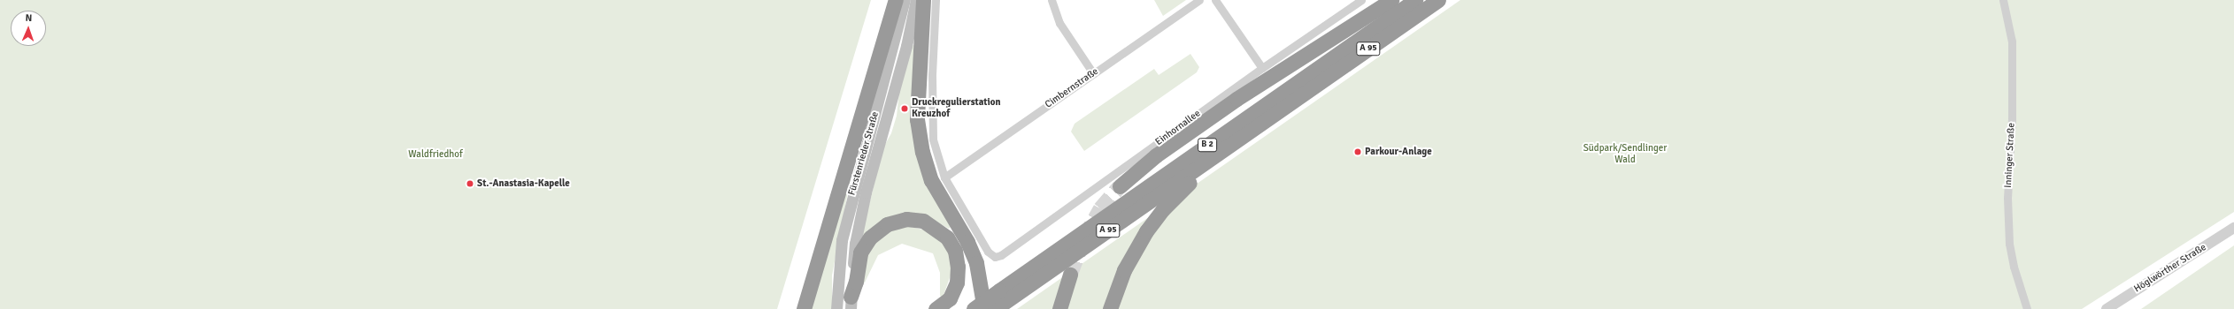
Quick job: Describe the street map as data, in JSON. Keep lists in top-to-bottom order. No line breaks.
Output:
{"streets":{"highway":["A 95","B 2"],"main road":["Fürstenrieder Straße"],"street":["Cimbernstraße","Einhornallee","Inninger Straße","Höglwörther Straße"]},"crossings":[["A 95","B 2"],["Cimbernstraße","Einhornallee"]],"parks":["Südpark/Sendlinger Wald","Waldfriedhof"],"places":["Druckregulierstation Kreuzhof","Parkour-Anlage","St.-Anastasia-Kapelle"],"north":"top"}
